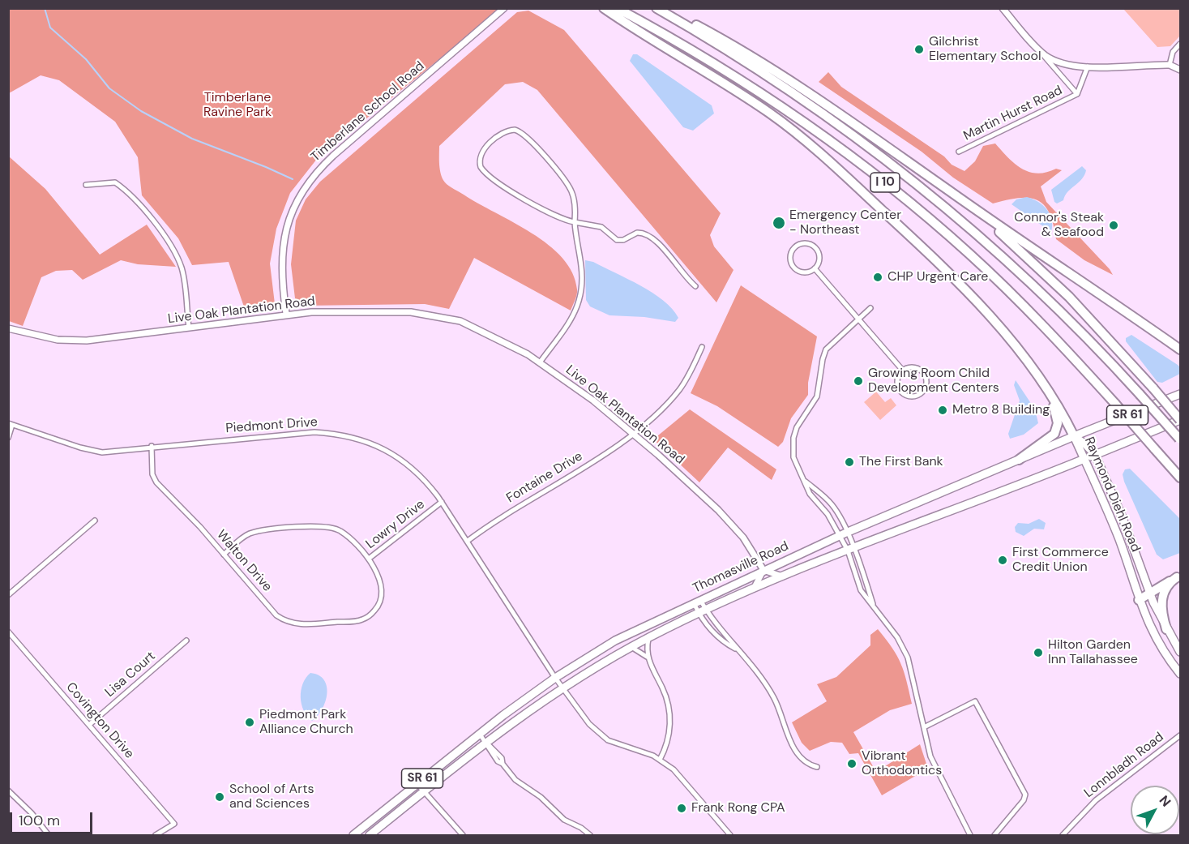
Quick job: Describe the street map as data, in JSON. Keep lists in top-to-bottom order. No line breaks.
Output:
{"streets":{"highway":["I 10"],"main road":["SR 61","Raymond Diehl Road","Thomasville Road"],"street":["Timberlane School Road","Martin Hurst Road","Live Oak Plantation Road","Piedmont Drive","Fontaine Drive","Lowry Drive","Walton Drive","Lisa Court","Covington Drive","Lonnbladh Road"]},"crossings":[["Timberlane School Road","Live Oak Plantation Road"],["Live Oak Plantation Road","Fontaine Drive"],["Live Oak Plantation Road","Thomasville Road"],["Piedmont Drive","Fontaine Drive"],["Piedmont Drive","Lowry Drive"],["Piedmont Drive","Walton Drive"],["Piedmont Drive","Thomasville Road"],["Raymond Diehl Road","Thomasville Road"],["Lowry Drive","Walton Drive"],["Lisa Court","Covington Drive"]],"parks":["Timberlane Ravine Park"],"places":["Gilchrist Elementary School","Emergency Center - Northeast","Connor's Steak & Seafood","CHP Urgent Care","Growing Room Child Development Centers","Metro 8 Building","The First Bank","First Commerce Credit Union","Hilton Garden Inn Tallahassee","Piedmont Park Alliance Church","Vibrant Orthodontics","School of Arts and Sciences","Frank Rong CPA"],"scale_bar":"100 m","north":"top right"}
